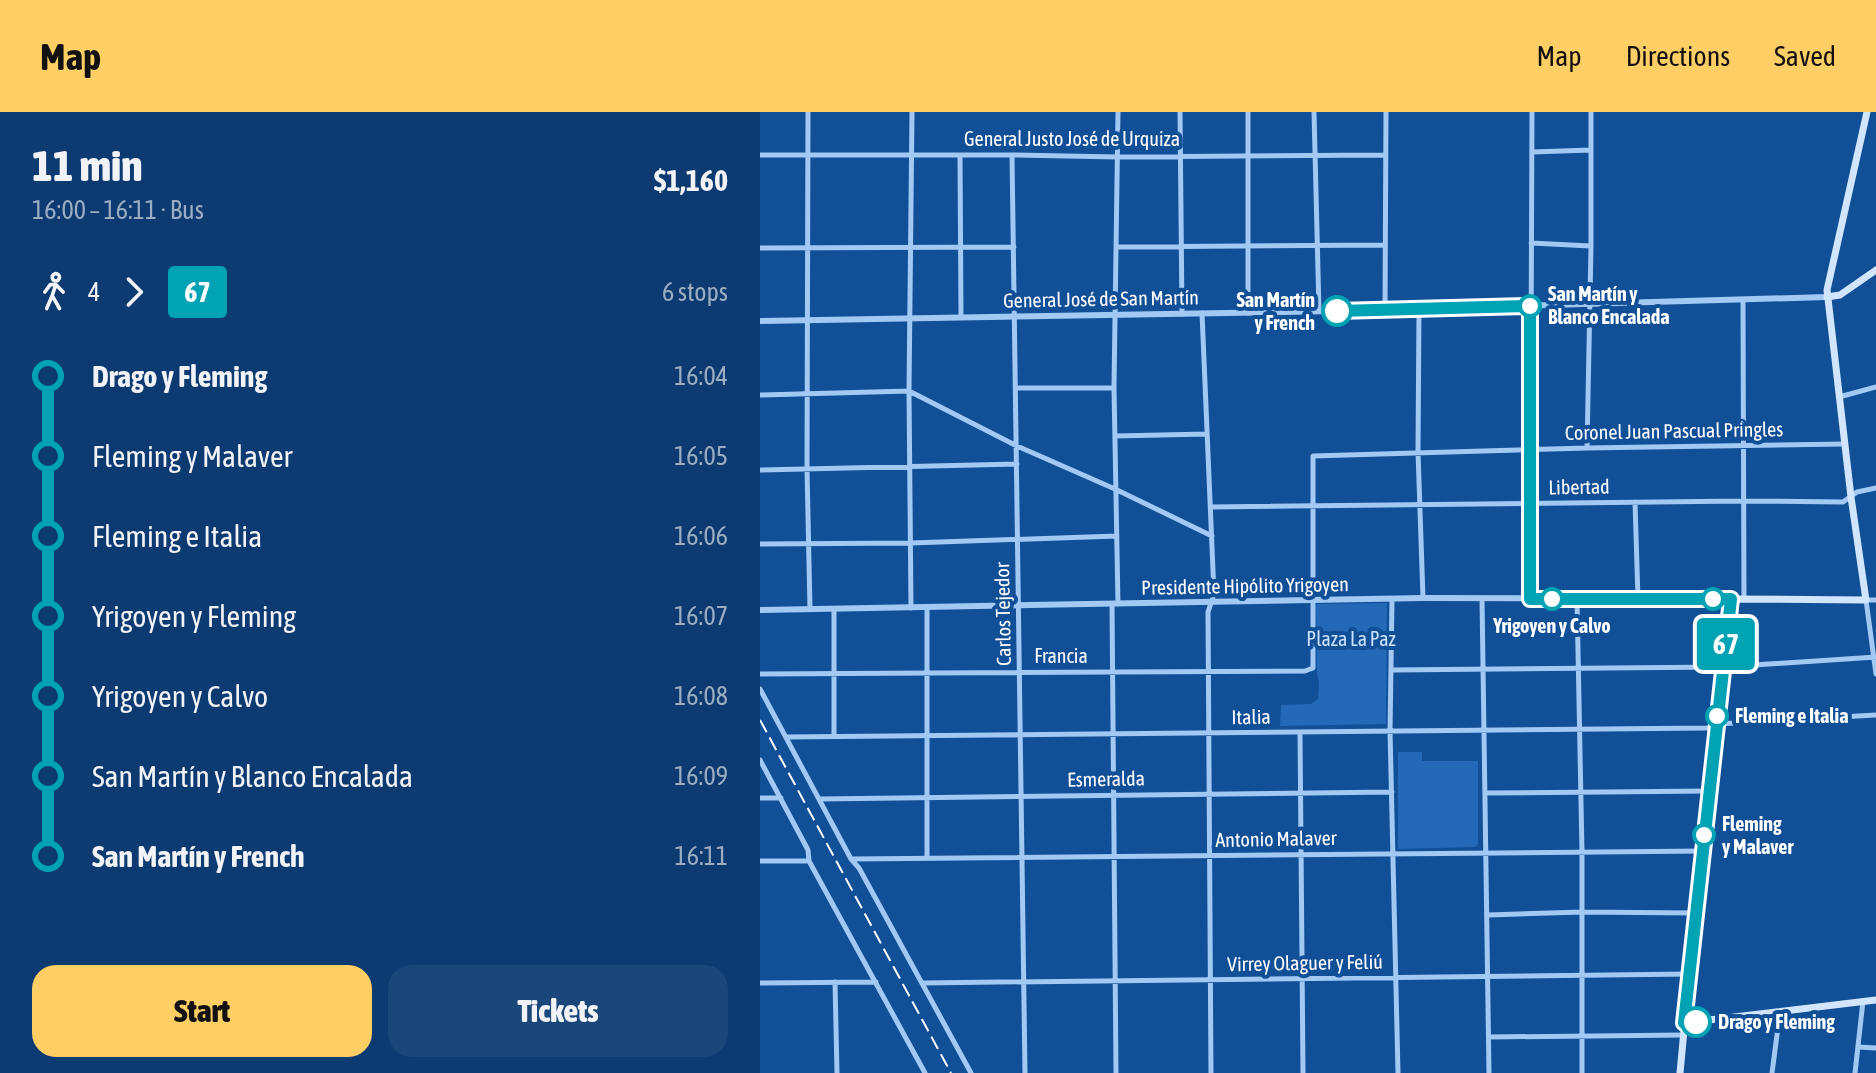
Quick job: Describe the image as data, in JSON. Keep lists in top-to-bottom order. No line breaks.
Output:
{"streets":{"street":["General Justo José de Urquiza","General José de San Martín","Coronel Juan Pascual Pringles","Libertad","Presidente Hipólito Yrigoyen","Carlos Tejedor","Francia","Italia","Esmeralda","Antonio Malaver","Virrey Olaguer y Feliú"]},"crossings":[["General Justo José de Urquiza","Carlos Tejedor"],["General José de San Martín","Carlos Tejedor"],["Coronel Juan Pascual Pringles","Libertad"],["Presidente Hipólito Yrigoyen","Carlos Tejedor"],["Presidente Hipólito Yrigoyen","Francia"],["Carlos Tejedor","Francia"],["Carlos Tejedor","Italia"],["Carlos Tejedor","Esmeralda"],["Carlos Tejedor","Antonio Malaver"],["Carlos Tejedor","Virrey Olaguer y Feliú"]],"parks":["Plaza La Paz"],"places":["San Martín y Blanco Encalada","San Martín y French","Yrigoyen y Calvo","Fleming e Italia","Fleming y Malaver","Drago y Fleming"],"lines":["bus line 67"],"page":{"header":"Map","nav":["Map","Directions","Saved"],"heading":["11 min","16:00 – 16:11 · Bus","$1,160"],"on_map":"67","legs":["4","67","6 stops"],"list":[{"name":"Drago y Fleming","value":"16:04"},{"name":"Fleming y Malaver","value":"16:05"},{"name":"Fleming e Italia","value":"16:06"},{"name":"Yrigoyen y Fleming","value":"16:07"},{"name":"Yrigoyen y Calvo","value":"16:08"},{"name":"San Martín y Blanco Encalada","value":"16:09"},{"name":"San Martín y French","value":"16:11"}],"buttons":["Start","Tickets"]}}
